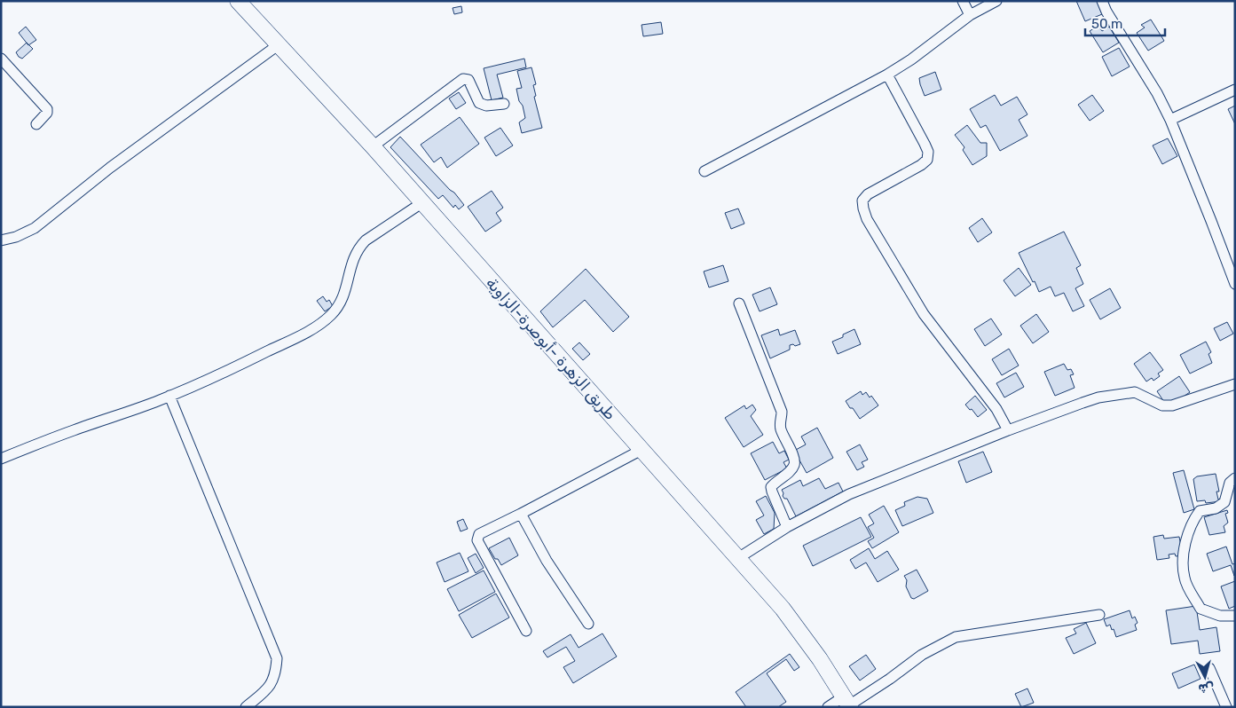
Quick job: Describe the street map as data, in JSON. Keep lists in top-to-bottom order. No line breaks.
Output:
{"streets":{"main road":["طريق الزهرة -أبوصرة-الزاوية"]},"scale_bar":"50 m","north":"bottom"}
